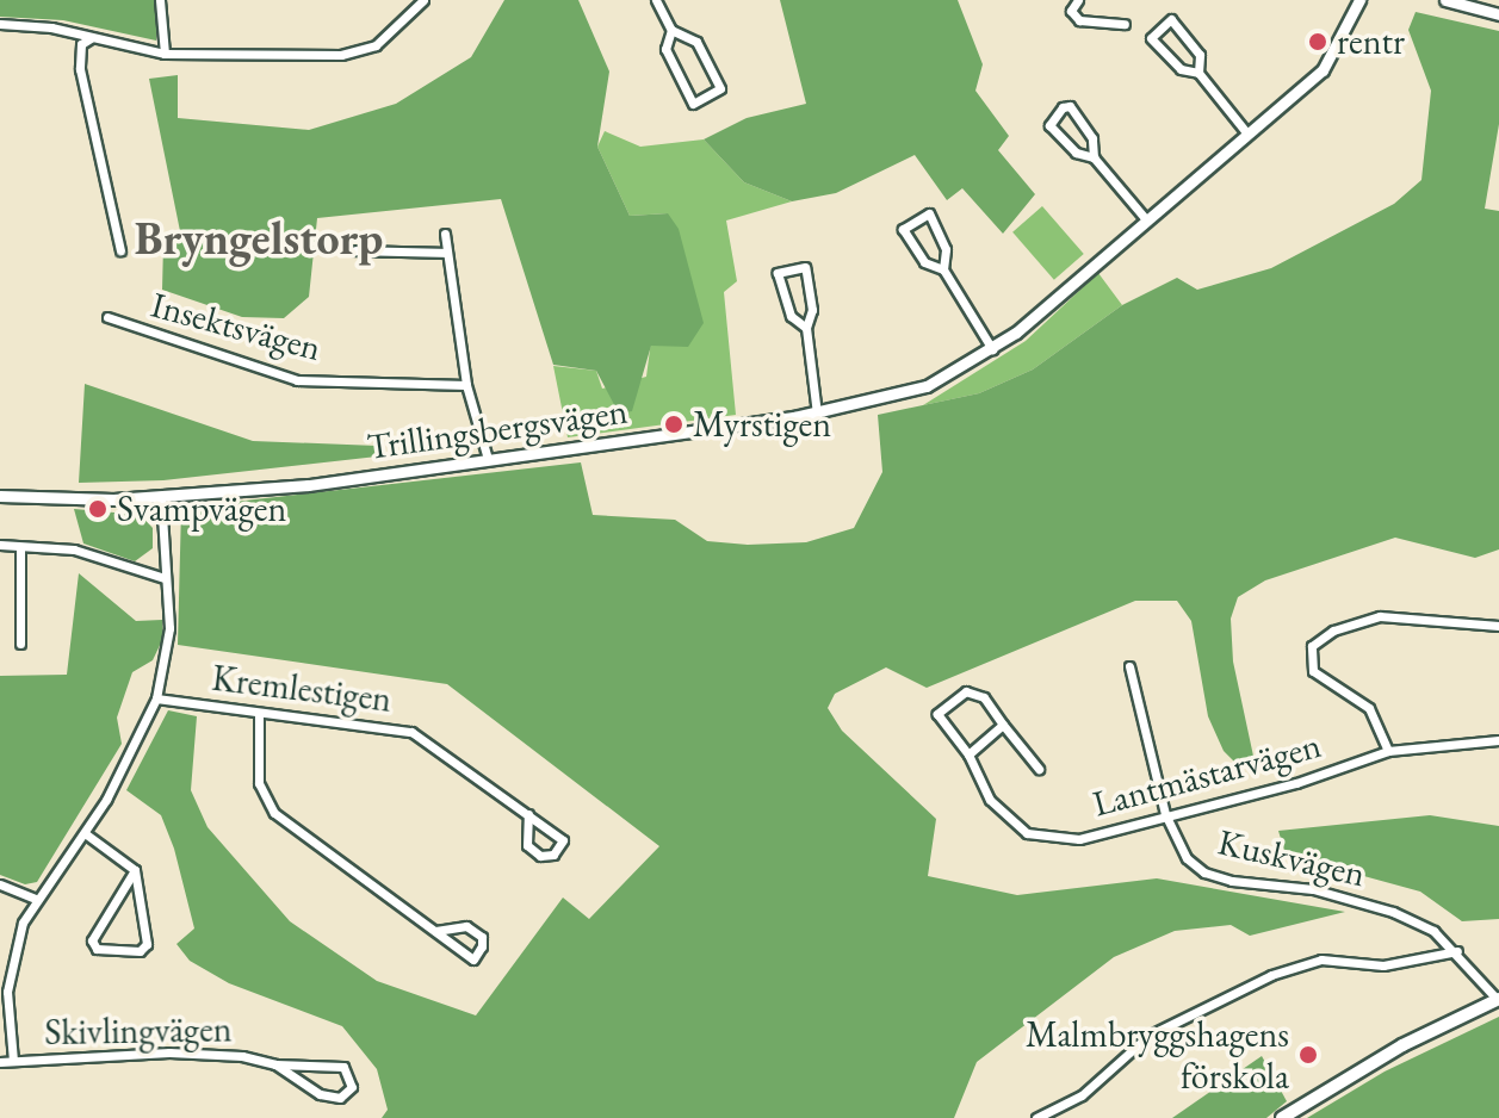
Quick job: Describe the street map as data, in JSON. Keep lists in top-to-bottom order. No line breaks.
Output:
{"streets":{"street":["Insektsvägen","Trillingsbergsvägen","Kremlestigen","Lantmästarvägen","Kuskvägen","Skivlingvägen"]},"crossings":[["Lantmästarvägen","Kuskvägen"]],"districts":["Bryngelstorp"],"places":["rentr","Myrstigen","Svampvägen","Malmbryggshagens förskola"]}
